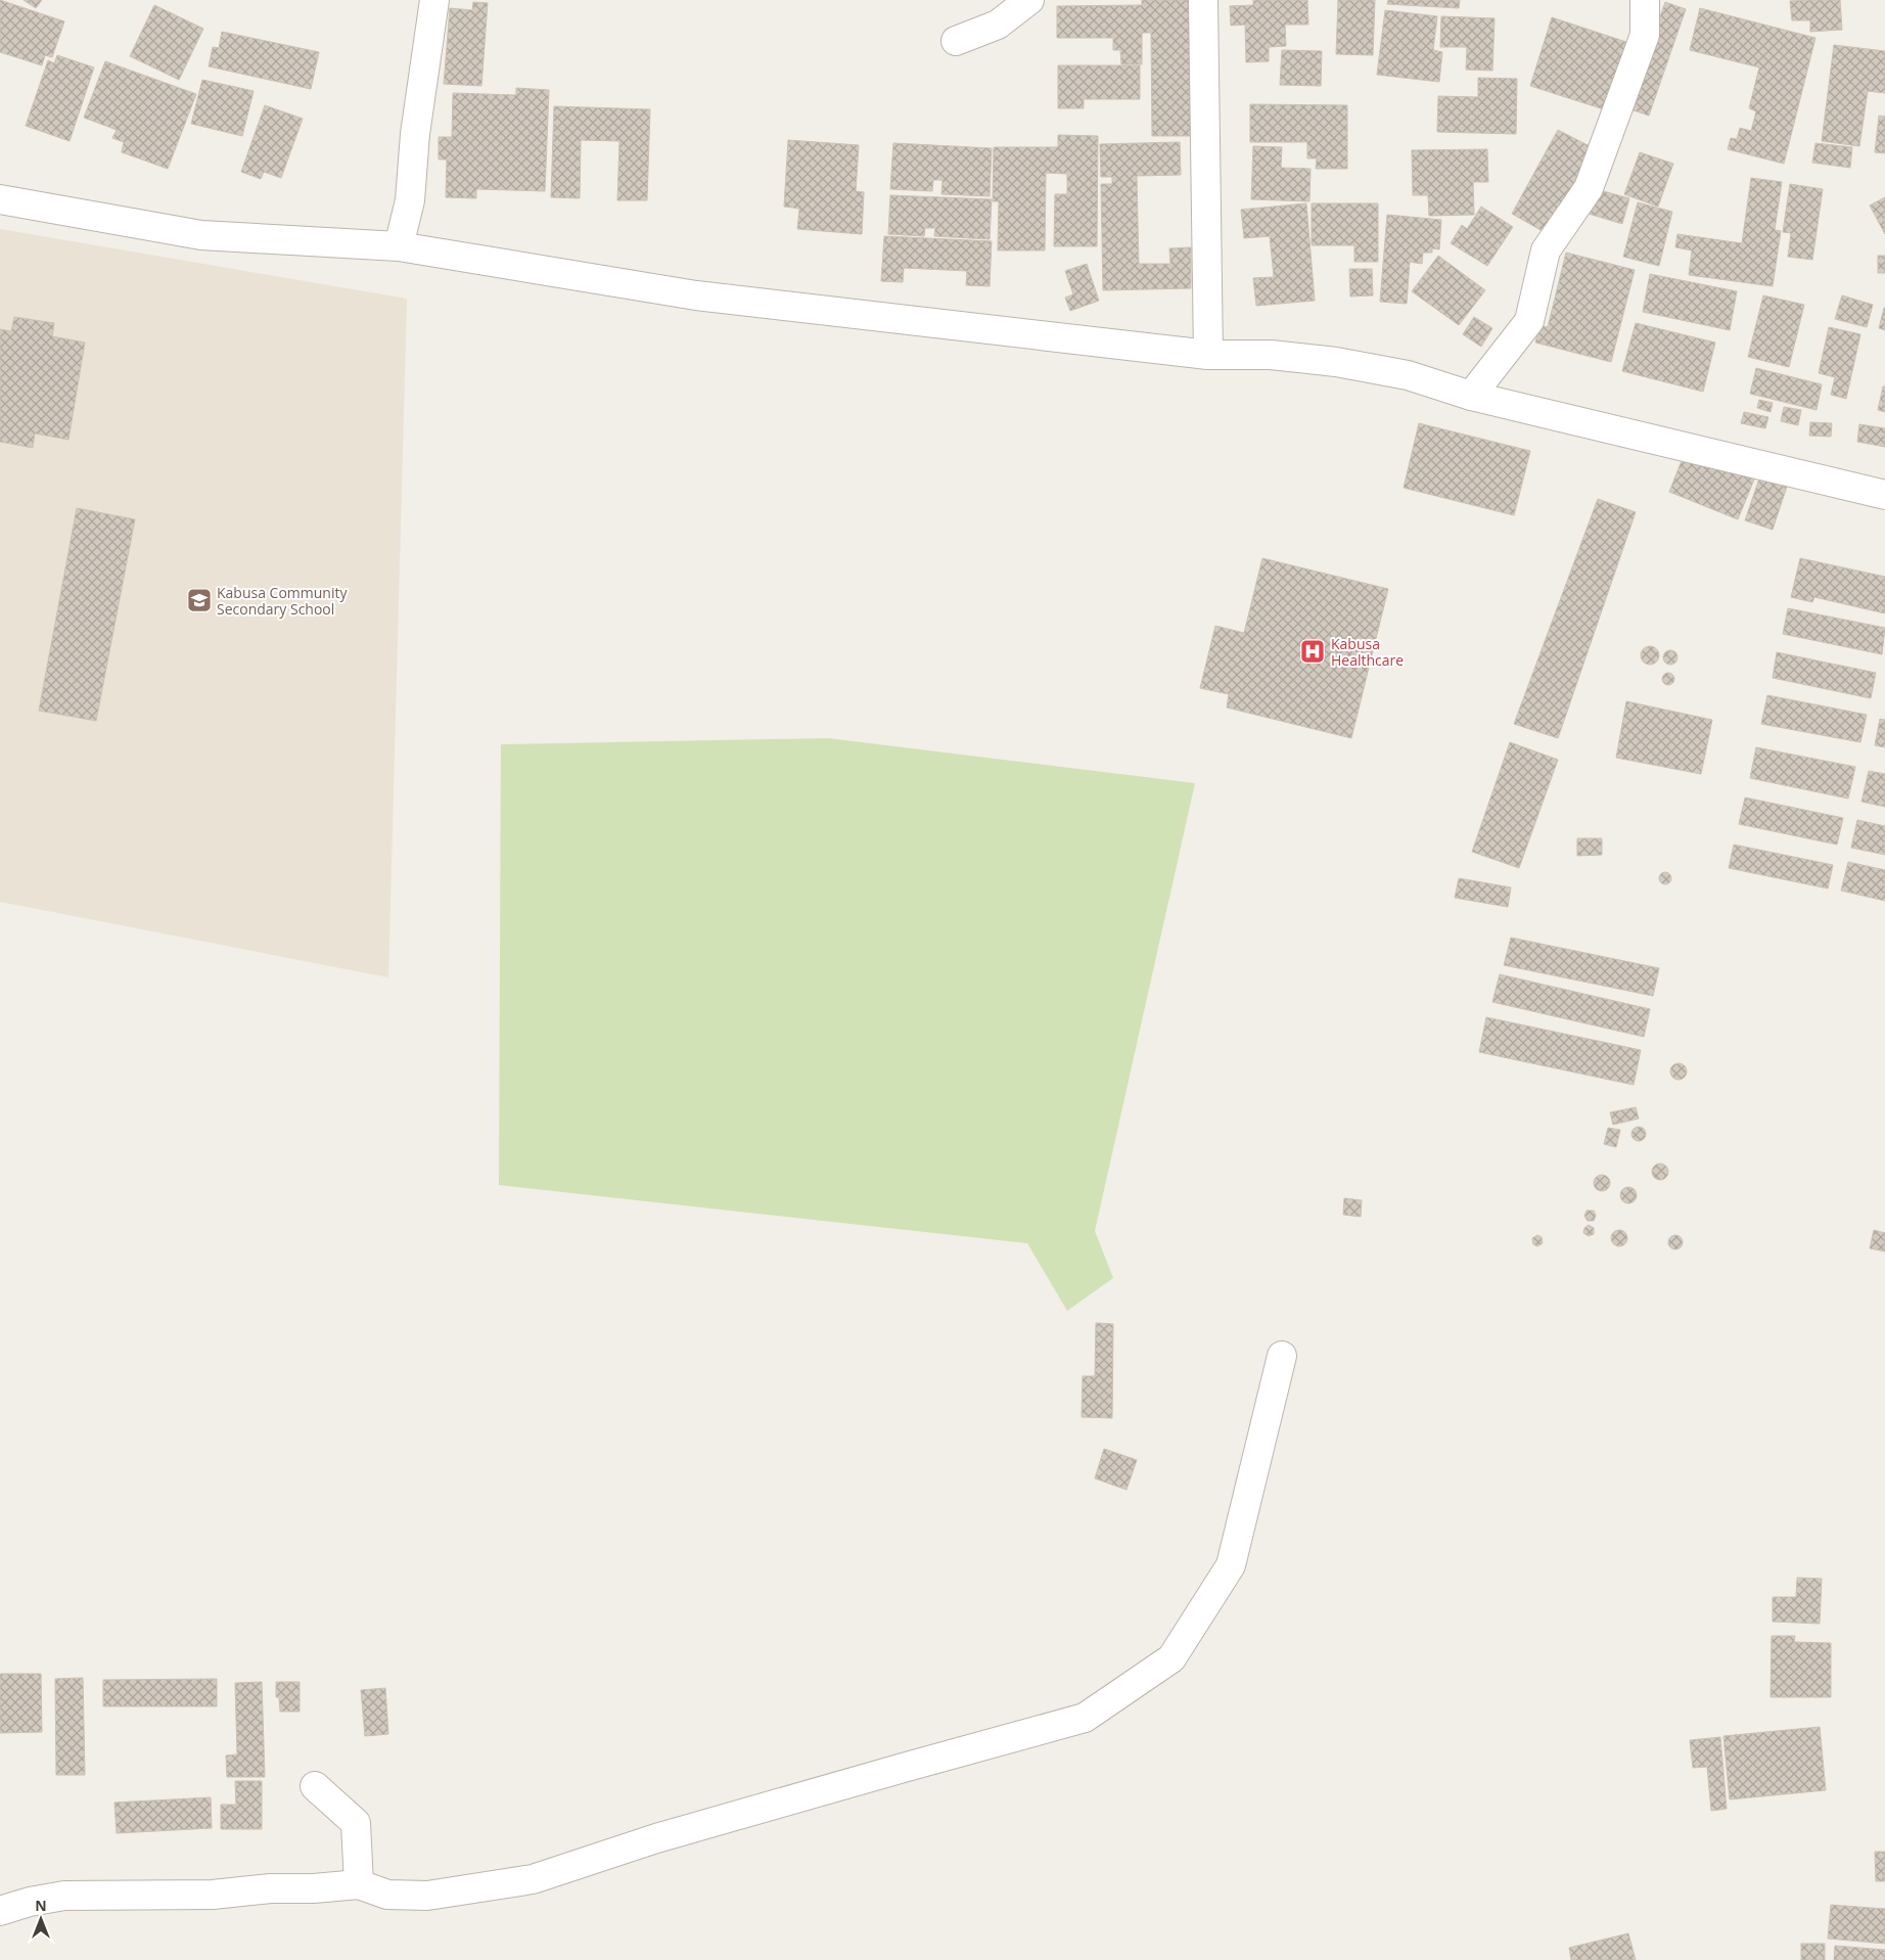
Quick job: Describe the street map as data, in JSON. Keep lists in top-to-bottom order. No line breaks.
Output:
{"places":{"school or university":["Kabusa Community Secondary School"],"hospital":["Kabusa Healthcare"]},"north":"top"}
